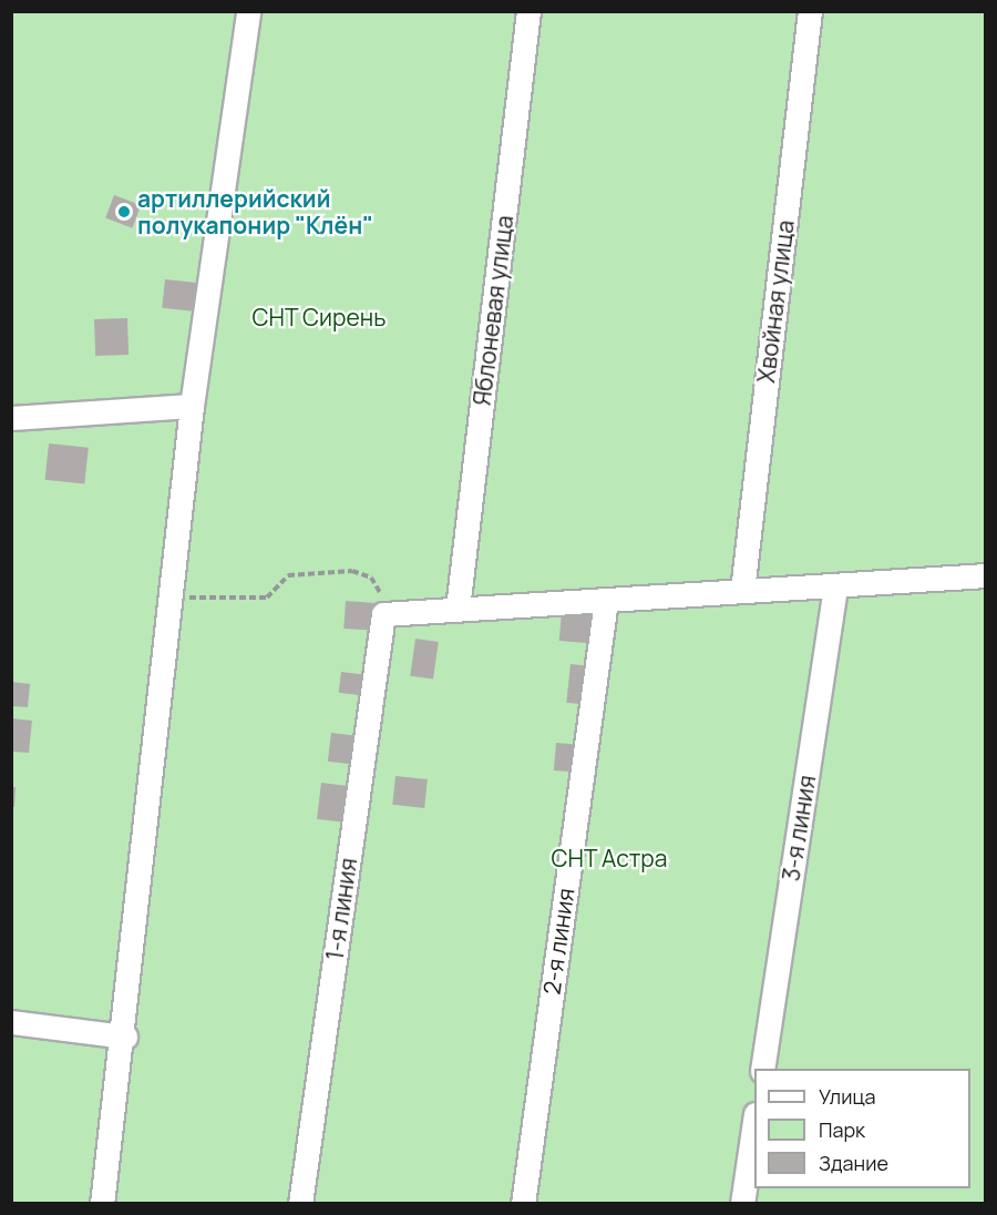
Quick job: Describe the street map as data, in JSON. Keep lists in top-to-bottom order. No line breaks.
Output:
{"streets":{"street":["Хвойная улица","Яблоневая улица","3-я линия","1-я линия","2-я линия"]},"parks":["СНТ Сирень","СНТ Астра"],"places":["артиллерийский полукапонир \"Клён\""],"legend":["Улица","Парк","Здание"]}
